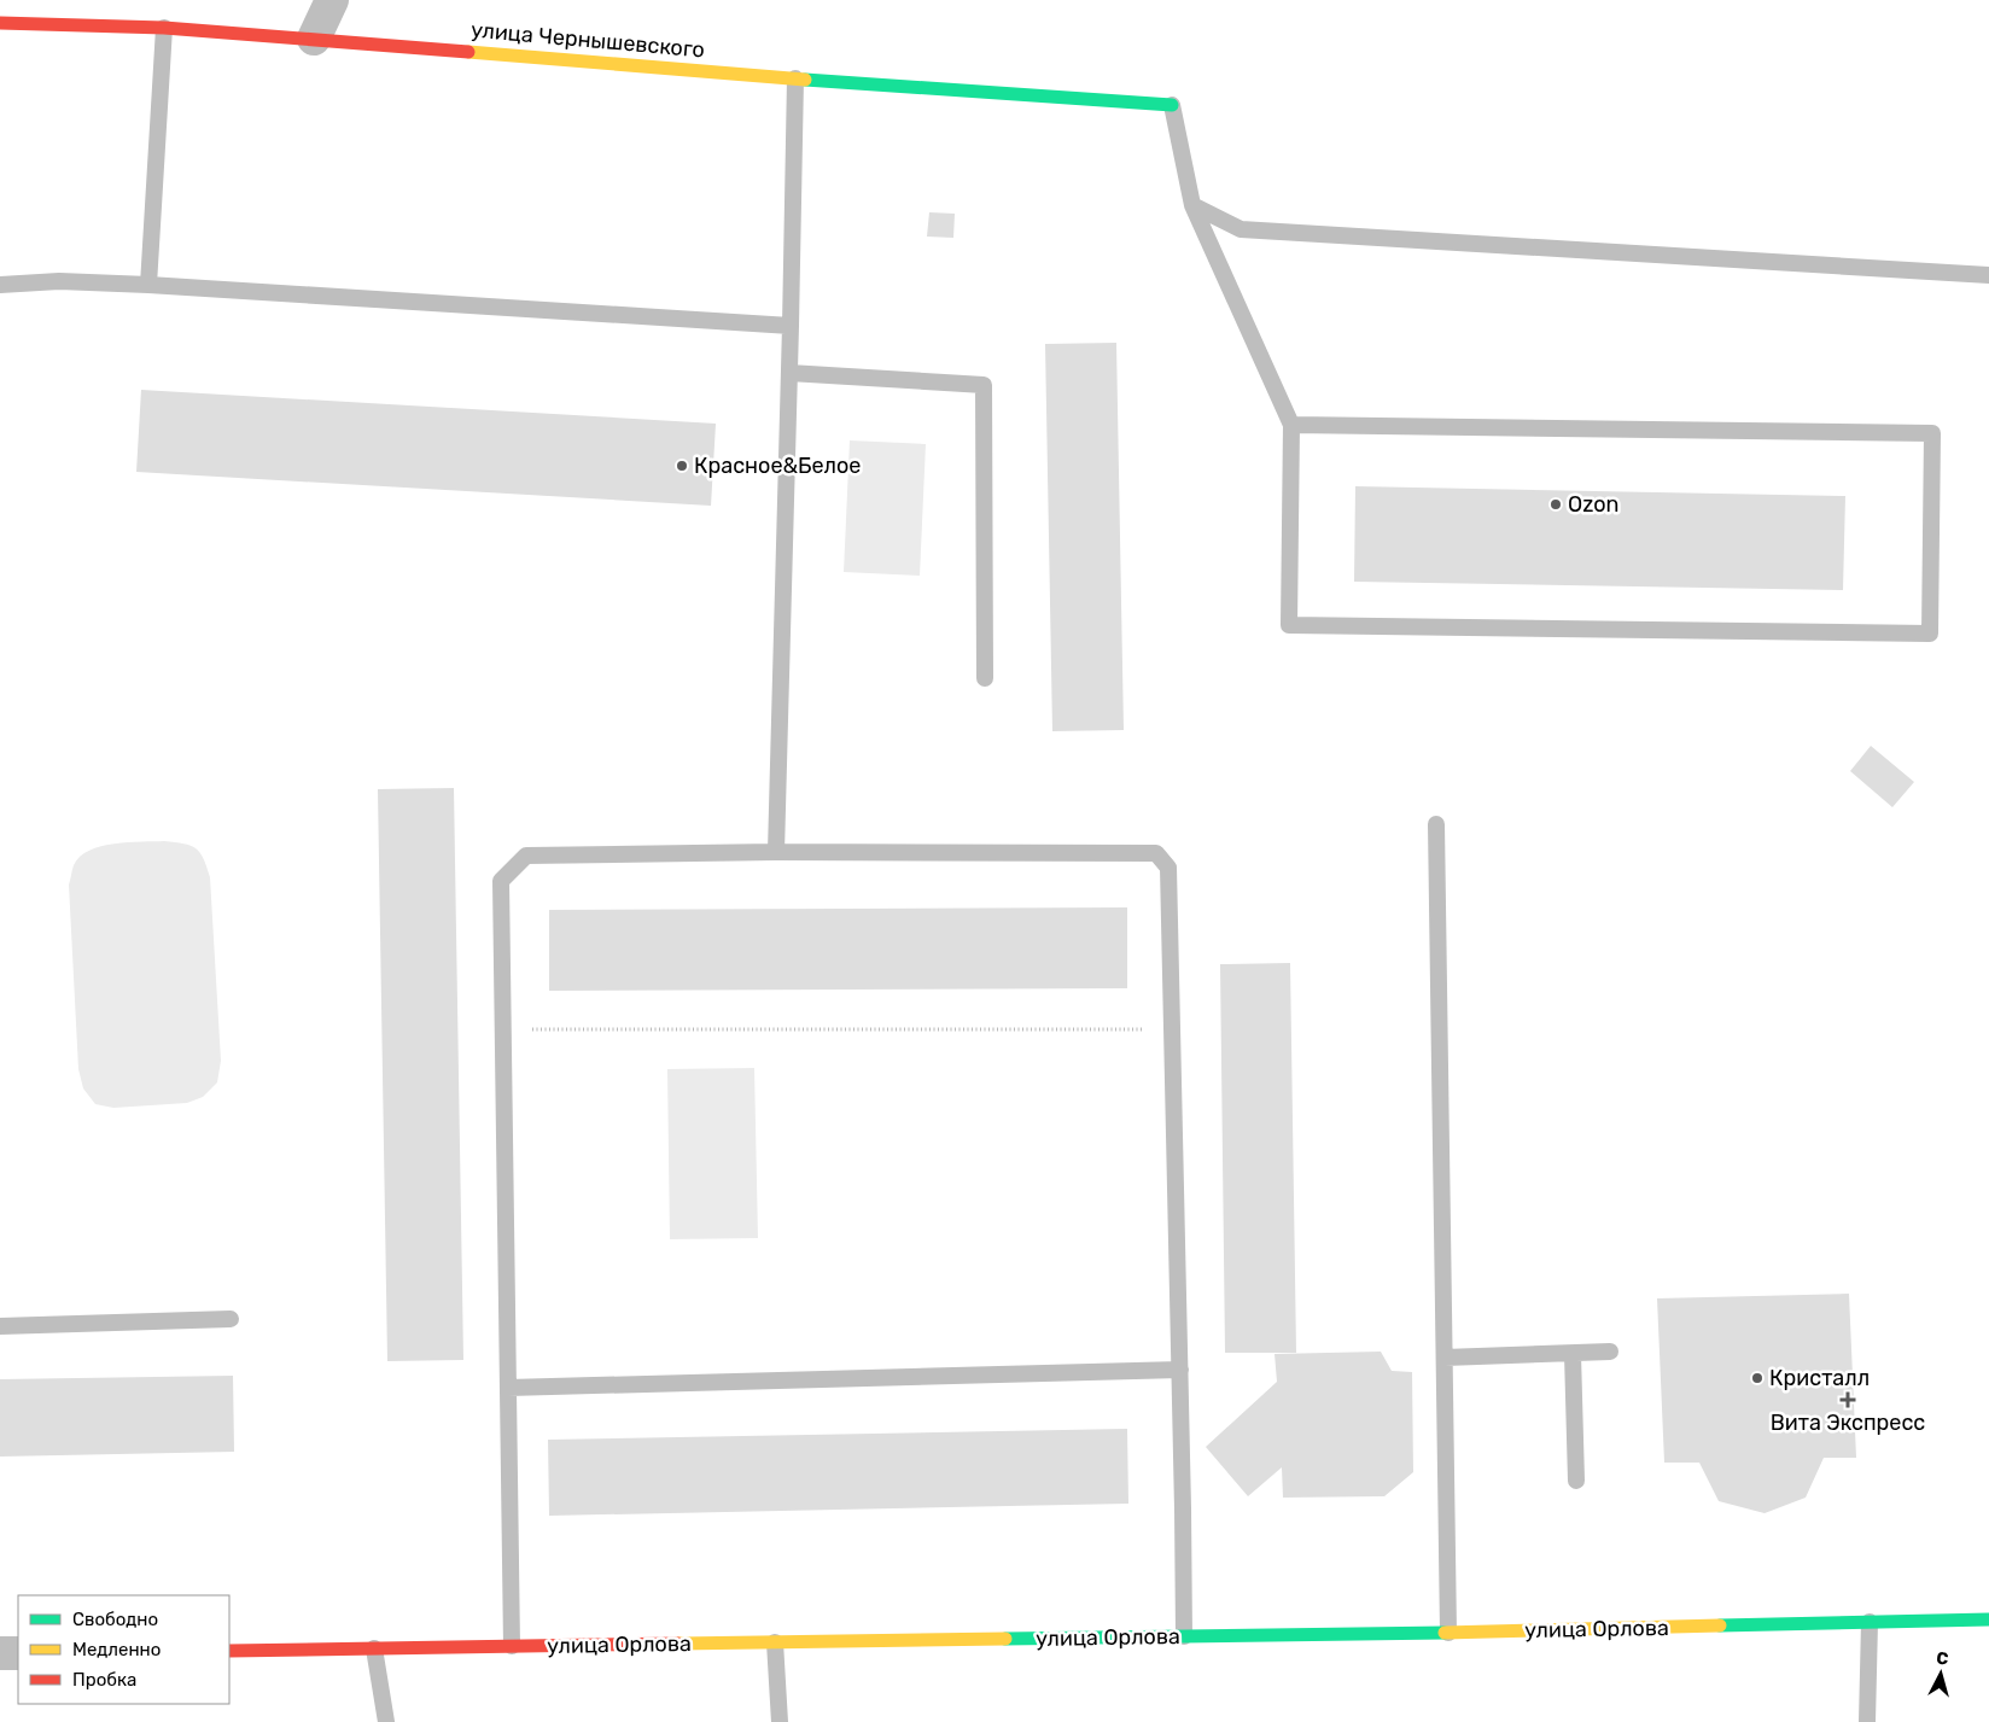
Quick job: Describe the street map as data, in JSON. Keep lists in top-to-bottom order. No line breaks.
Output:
{"streets":{"street":["улица Чернышевского","улица Орлова"]},"places":{"other":["Красное&Белое","Ozon","Кристалл"],"health":["Вита Экспресс"]},"legend":["Свободно","Медленно","Пробка"],"north":"top"}
